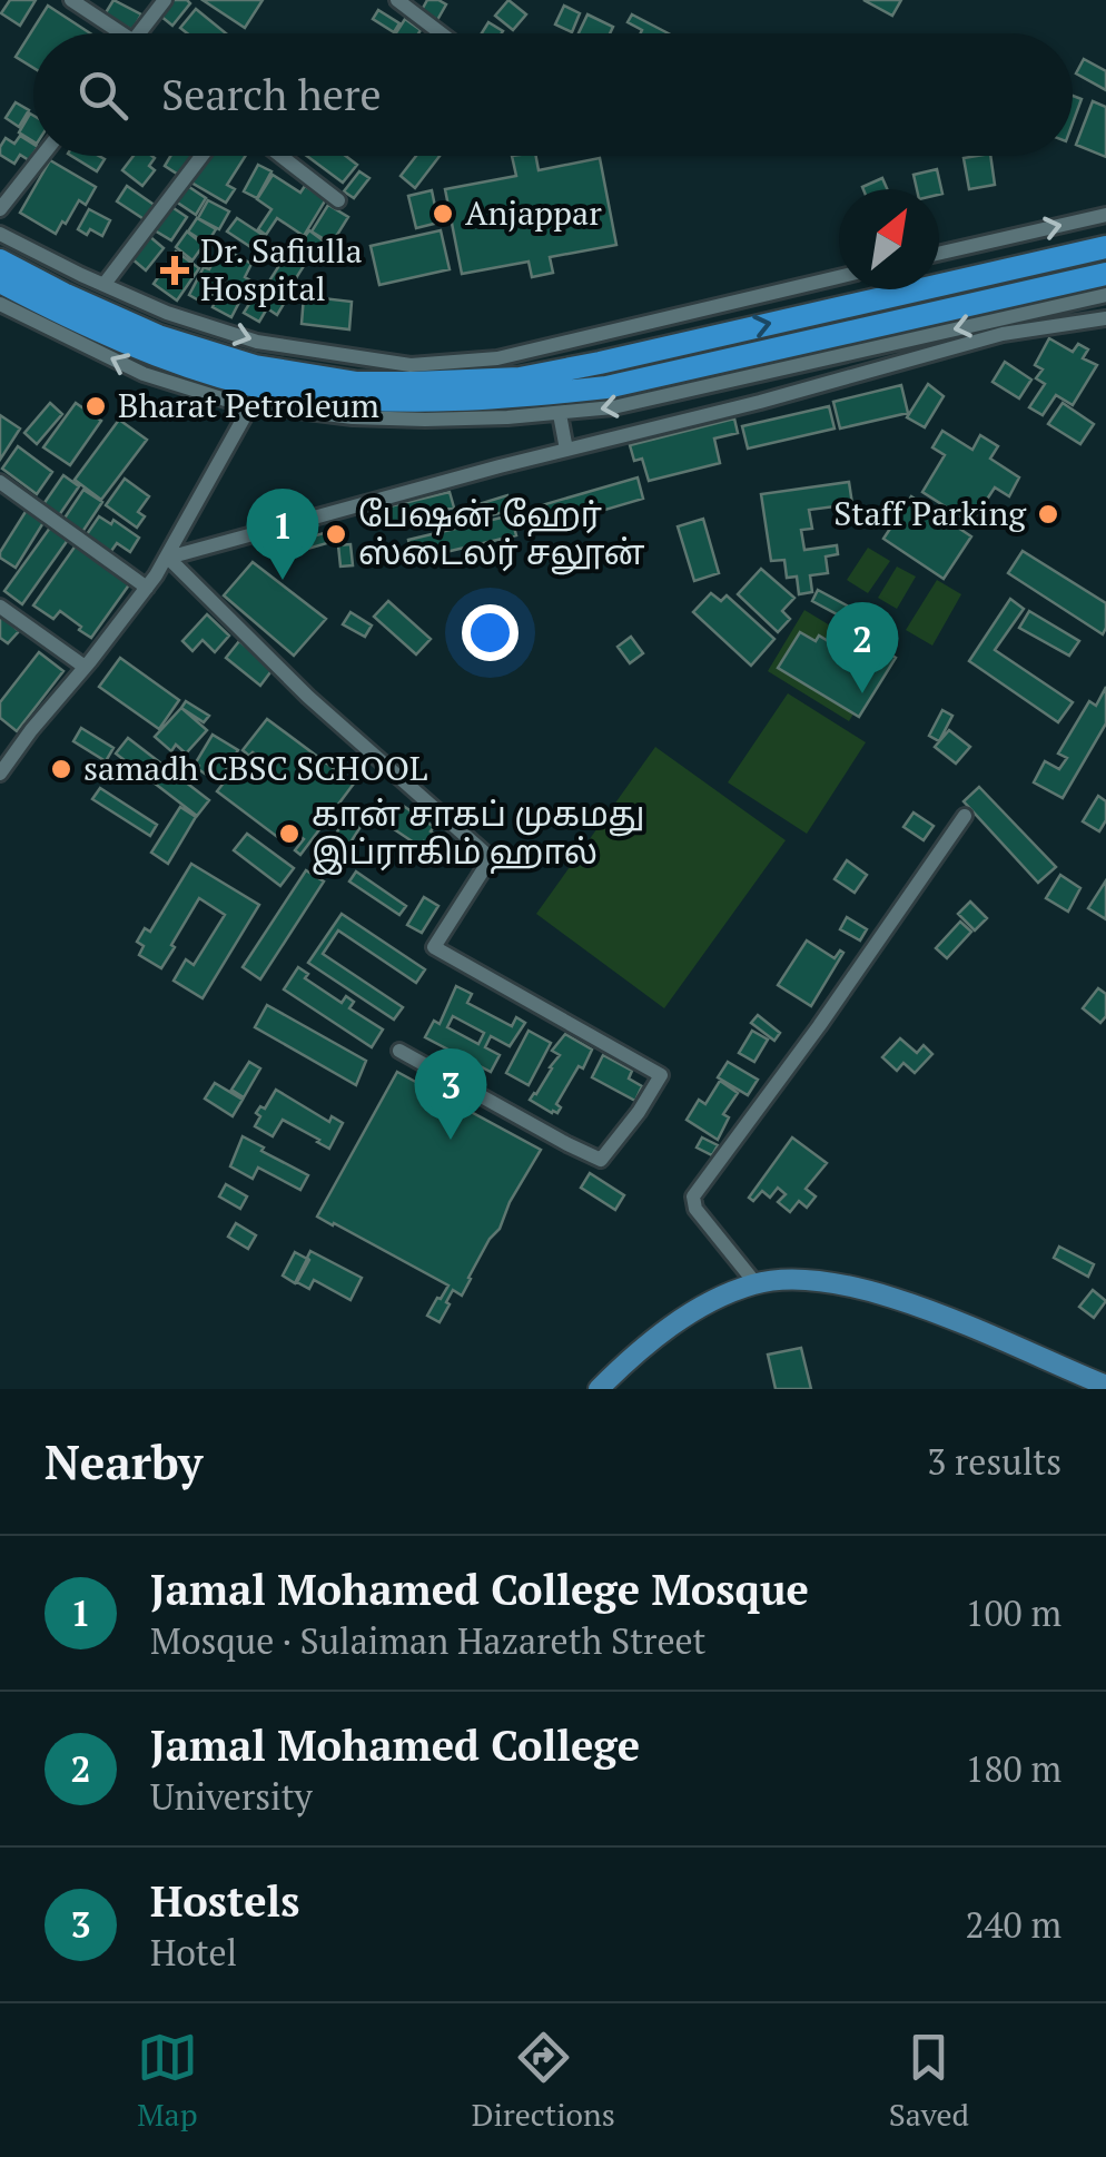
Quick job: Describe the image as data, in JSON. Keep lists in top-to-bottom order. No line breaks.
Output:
{"places":{"other":["Anjappar","Bharat Petroleum","Staff Parking","பேஷன் ஹேர் ஸ்டைலர் சலூன்","samadh CBSC SCHOOL","கான் சாகப் முகமது இப்ராகிம் ஹால்"],"health":["Dr. Safiulla Hospital"]},"north":"top right","page":{"search":"Search here","pins":["1","2","3"],"heading":["Nearby","3 results"],"list":[{"mark":"1","name":"Jamal Mohamed College Mosque","note":"Mosque · Sulaiman Hazareth Street","value":"100 m"},{"mark":"2","name":"Jamal Mohamed College","note":"University","value":"180 m"},{"mark":"3","name":"Hostels","note":"Hotel","value":"240 m"}],"nav":["Map","Directions","Saved"]}}
